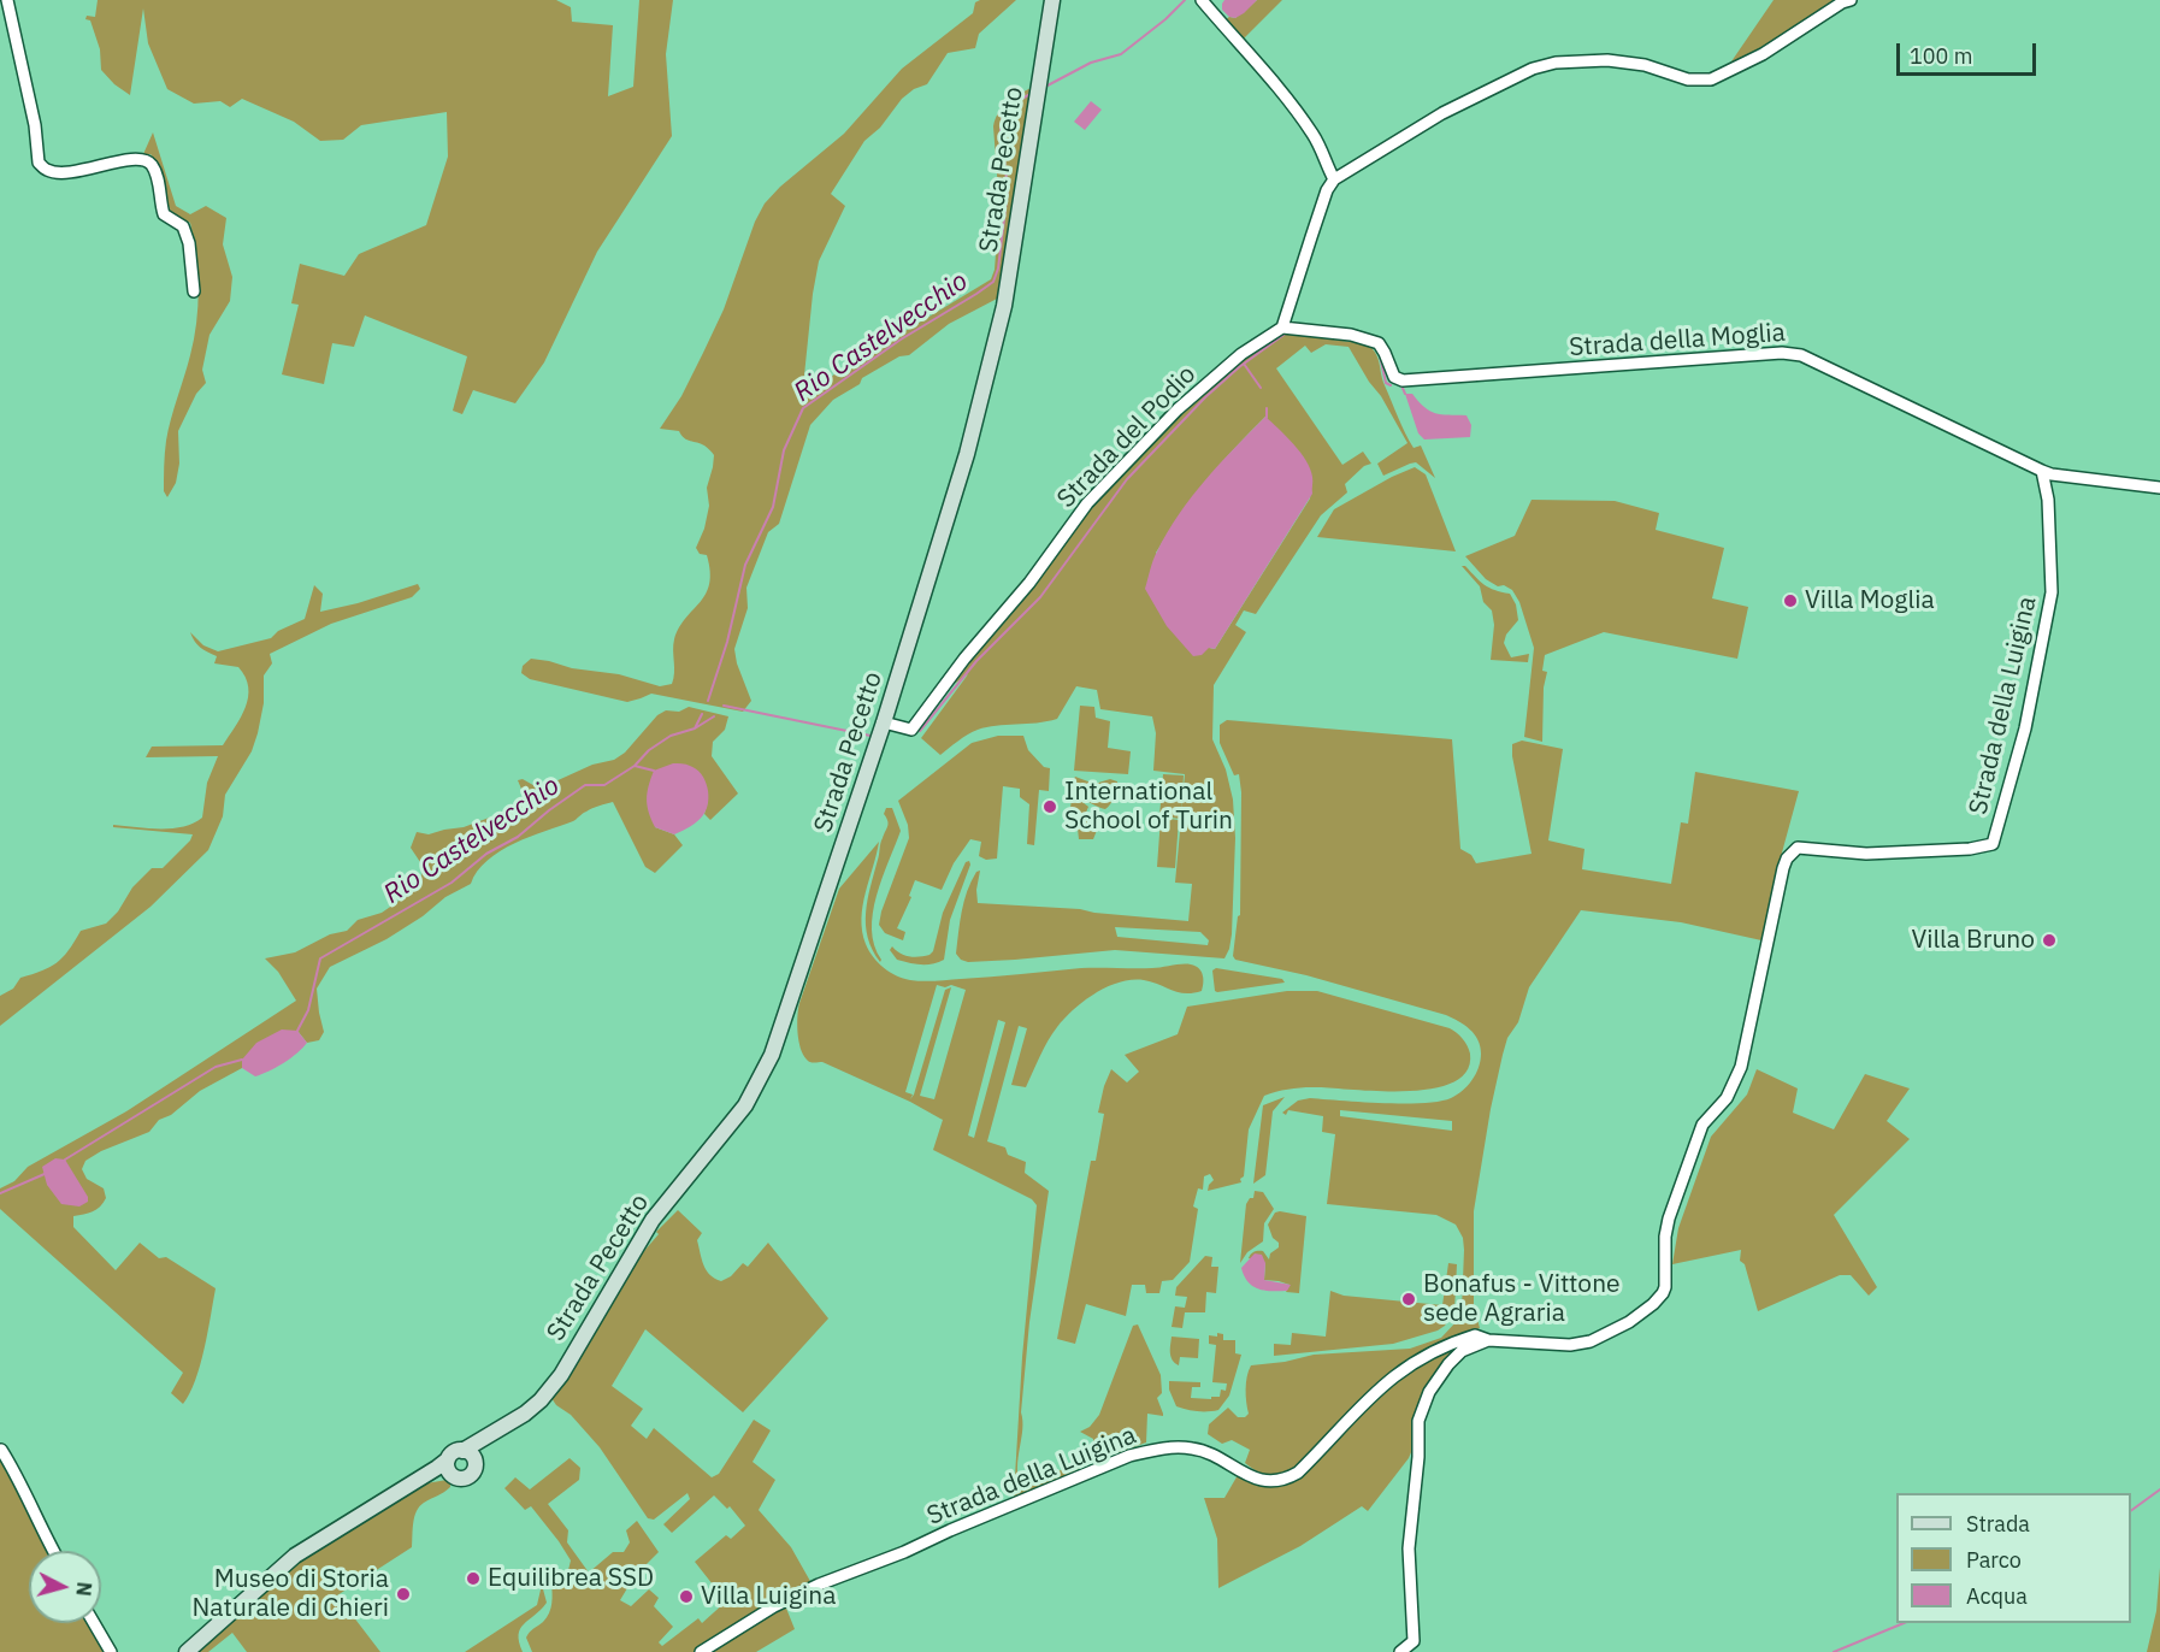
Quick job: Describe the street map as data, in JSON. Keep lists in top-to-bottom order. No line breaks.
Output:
{"streets":{"main road":["Strada Pecetto"],"street":["Strada della Moglia","Strada del Podio","Strada della Luigina"]},"crossings":[["Strada Pecetto","Strada del Podio"],["Strada della Moglia","Strada del Podio"],["Strada della Moglia","Strada della Luigina"]],"water":["Rio Castelvecchio"],"places":["Villa Moglia","International School of Turin","Villa Bruno","Bonafus - Vittone sede Agraria","Equilibrea SSD","Museo di Storia Naturale di Chieri","Villa Luigina"],"legend":["Strada","Parco","Acqua"],"scale_bar":"100 m","north":"right"}
